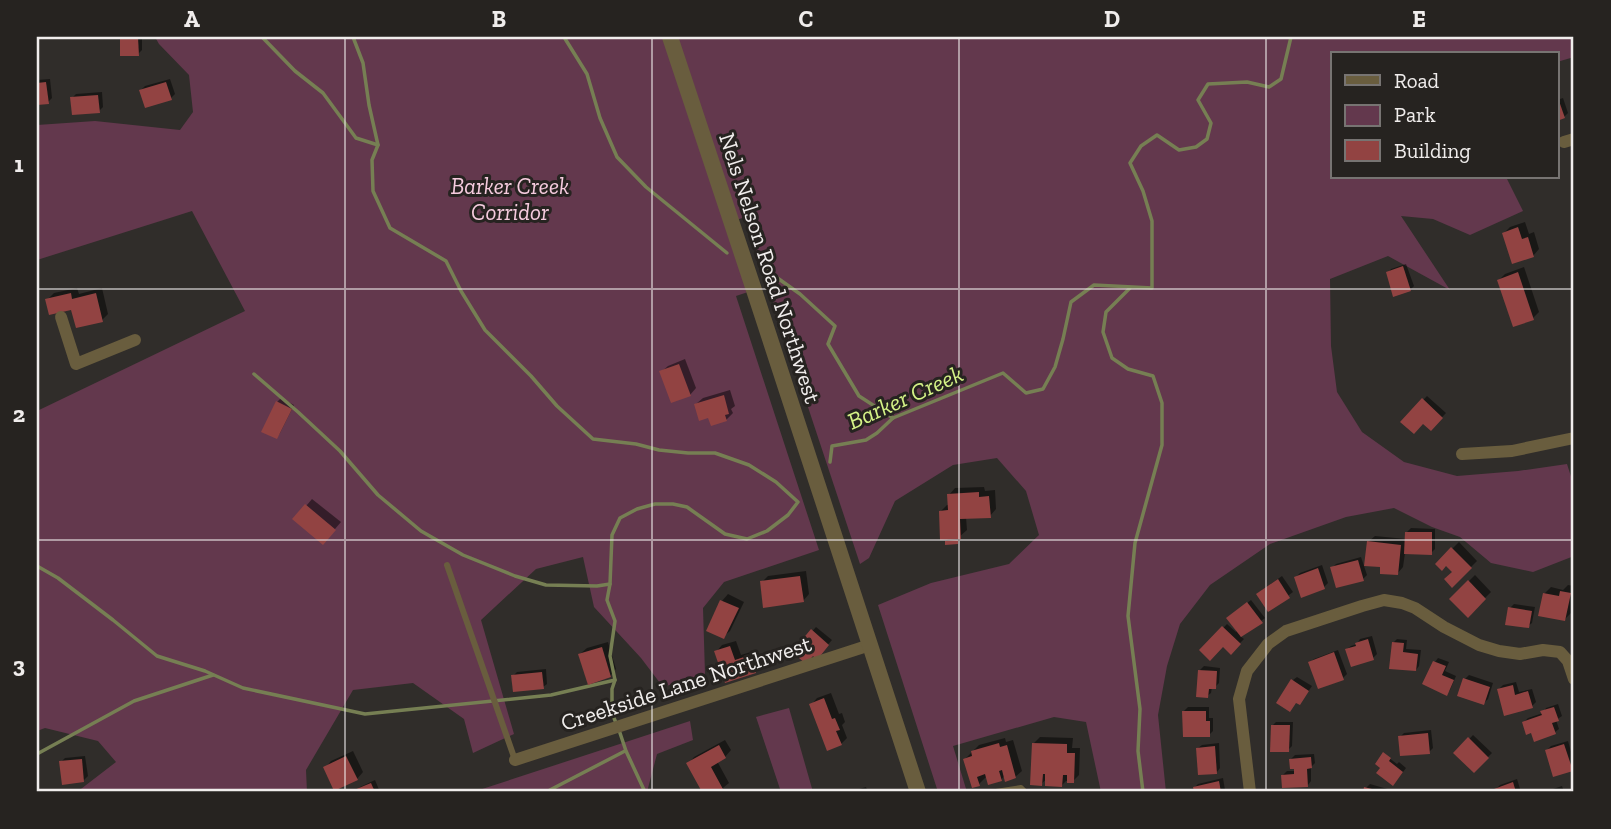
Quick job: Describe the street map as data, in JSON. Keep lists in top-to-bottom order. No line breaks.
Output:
{"streets":{"street":["Nels Nelson Road Northwest","Creekside Lane Northwest"]},"crossings":[["Nels Nelson Road Northwest","Creekside Lane Northwest"]],"water":["Barker Creek"],"parks":["Barker Creek Corridor"],"legend":["Road","Park","Building"],"grid":{"columns":["A","B","C","D","E"],"rows":["1","2","3"]}}
